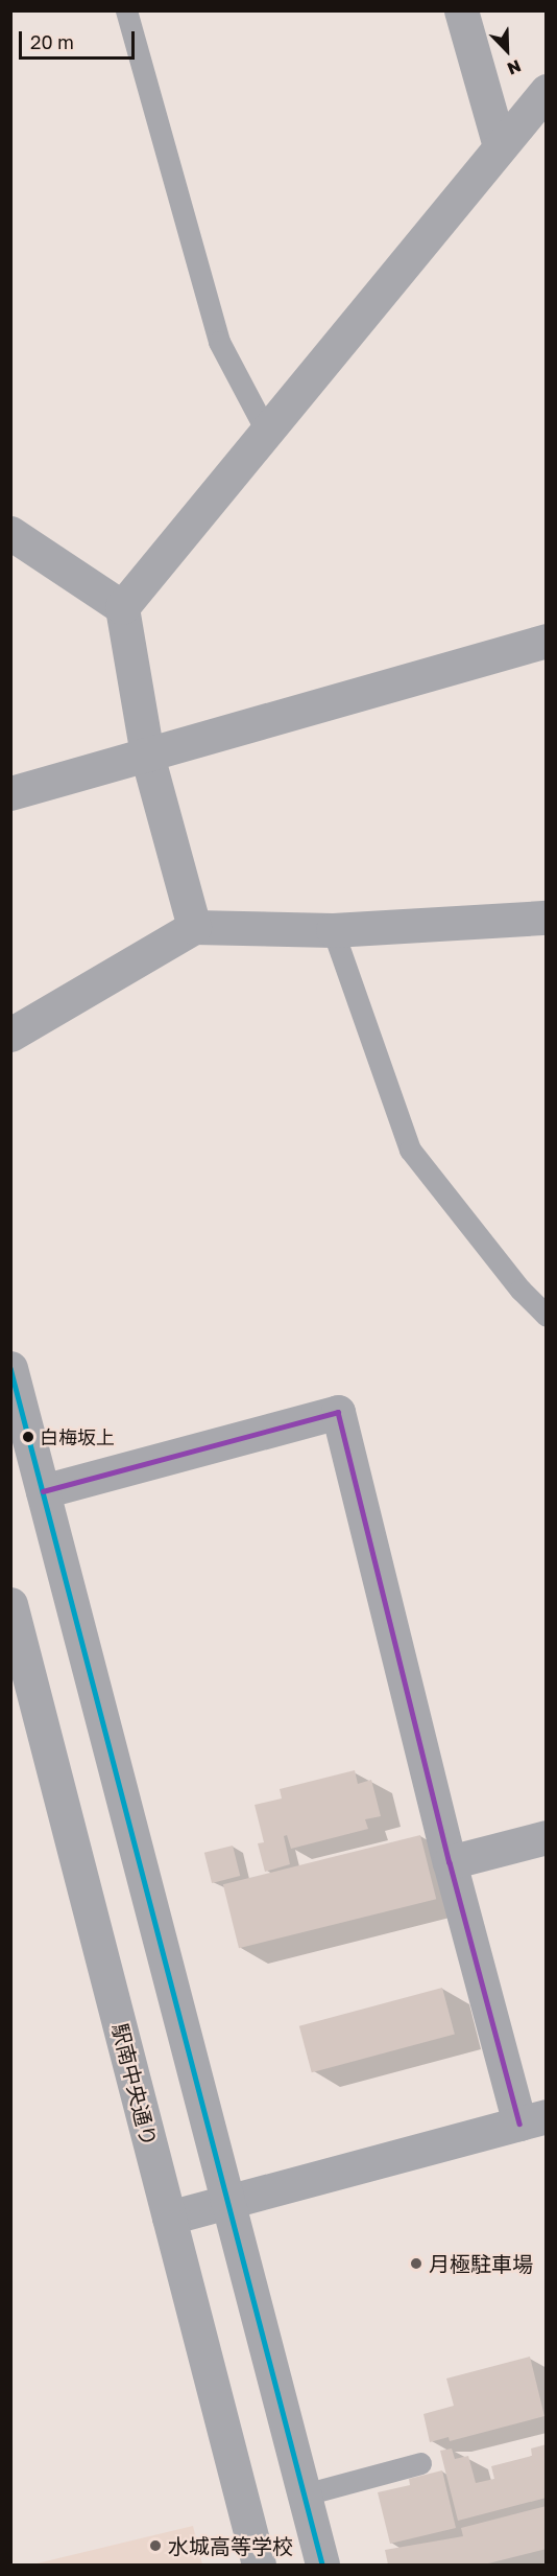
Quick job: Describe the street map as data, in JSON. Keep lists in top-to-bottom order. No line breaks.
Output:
{"streets":{"street":["駅南中央通り"]},"places":["白梅坂上","月極駐車場","水城高等学校"],"scale_bar":"20 m","north":"bottom right"}
